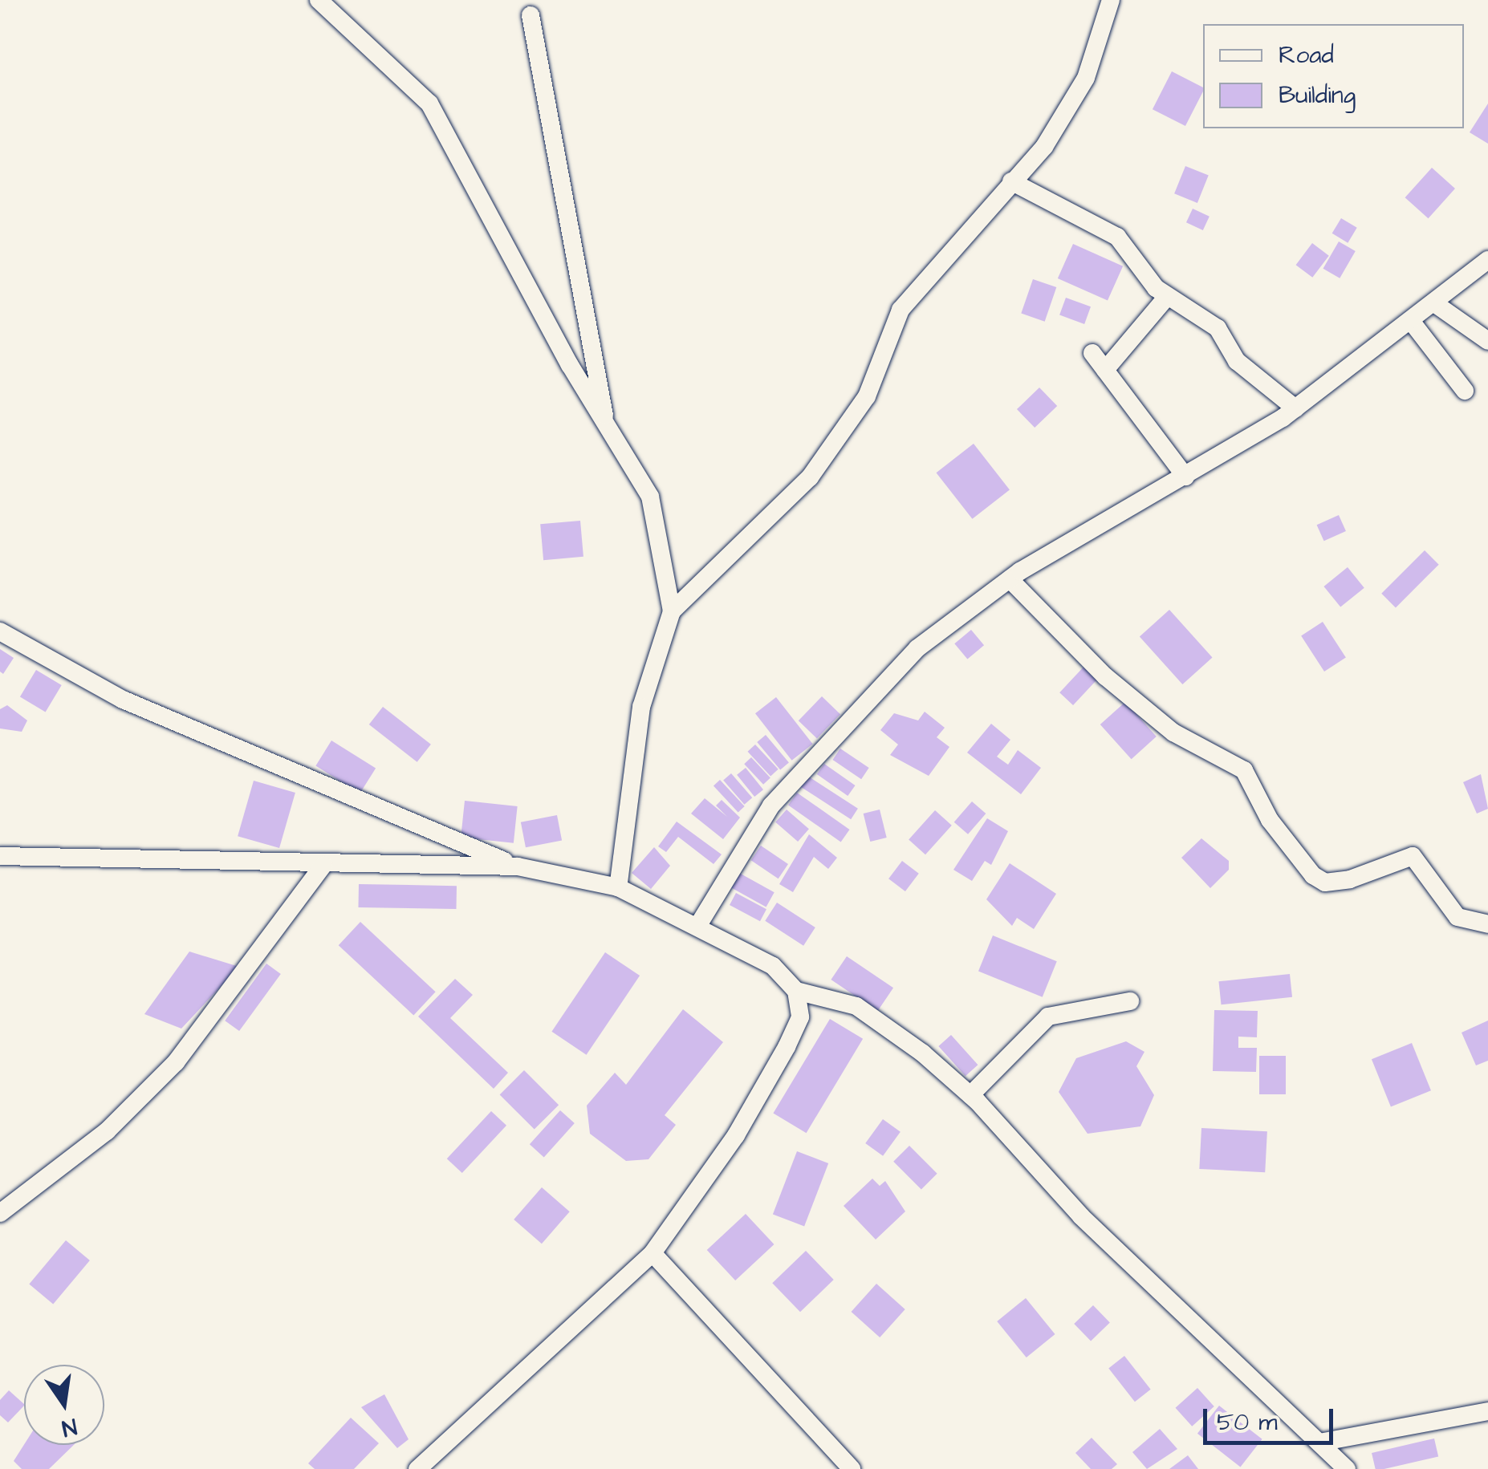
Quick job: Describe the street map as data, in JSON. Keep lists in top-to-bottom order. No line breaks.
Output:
{"legend":["Road","Building"],"scale_bar":"50 m","north":"bottom"}
